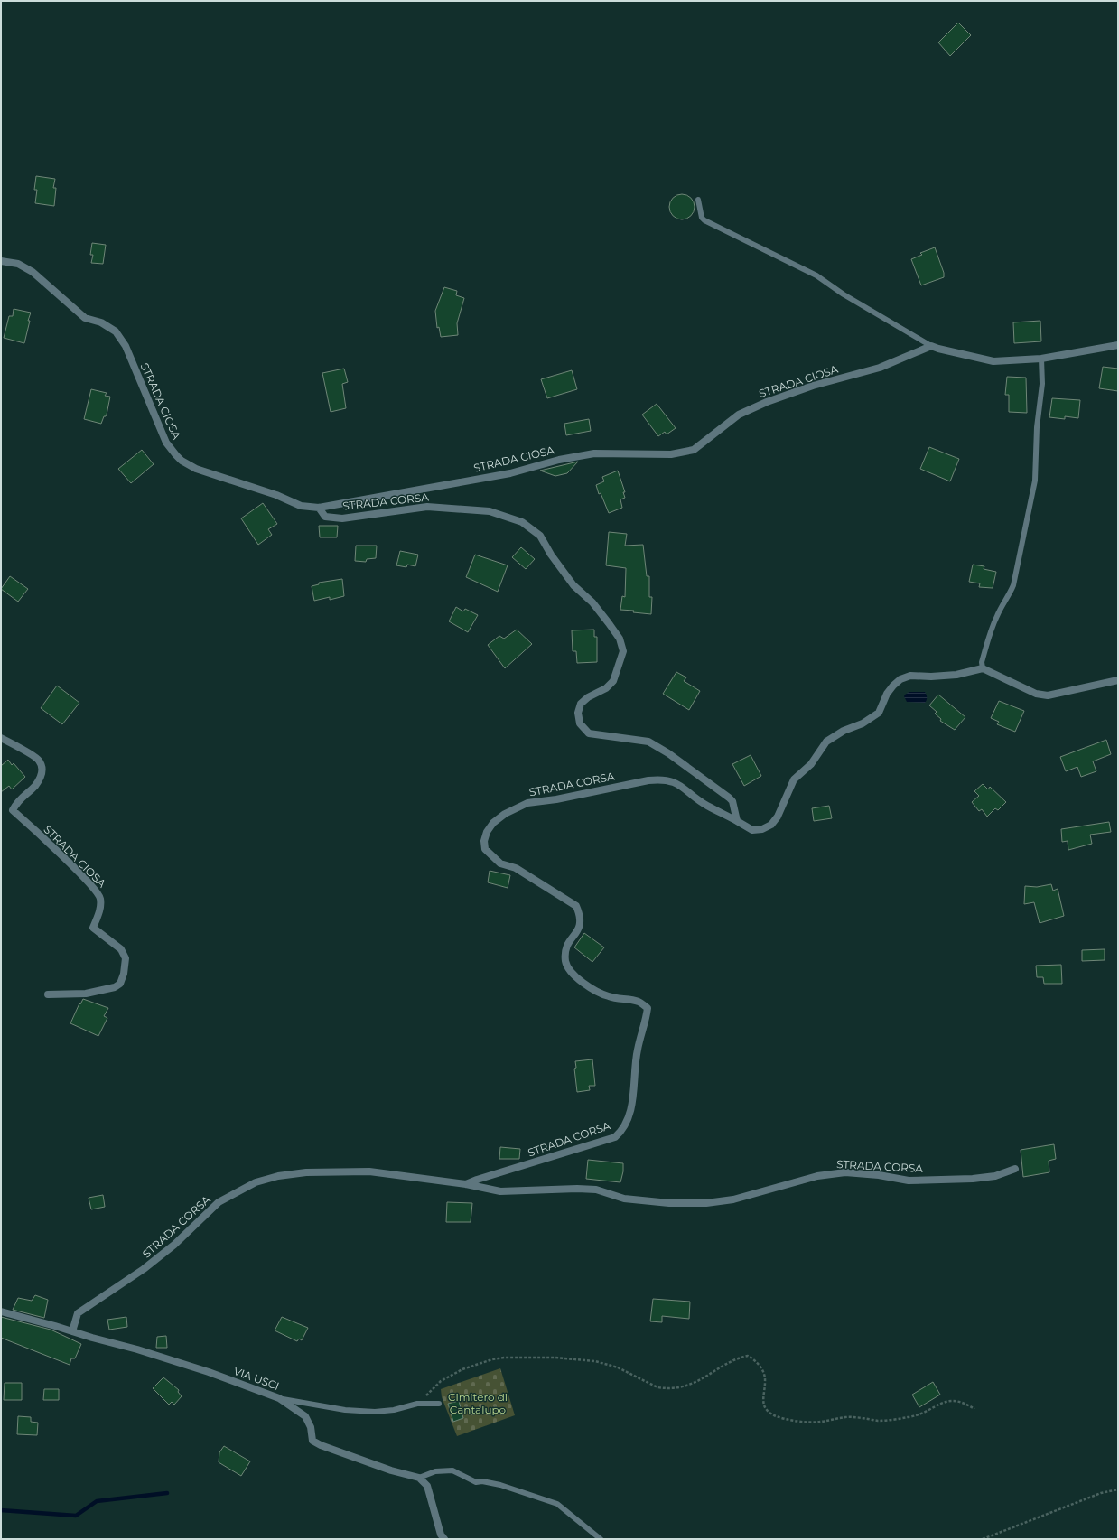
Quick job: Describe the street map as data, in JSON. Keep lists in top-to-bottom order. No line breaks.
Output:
{"streets":{"street":["STRADA CIOSA","STRADA CORSA","VIA USCI"]},"crossings":[["STRADA CIOSA","STRADA CORSA"],["STRADA CORSA","VIA USCI"]],"parks":["Cimitero di Cantalupo"]}
